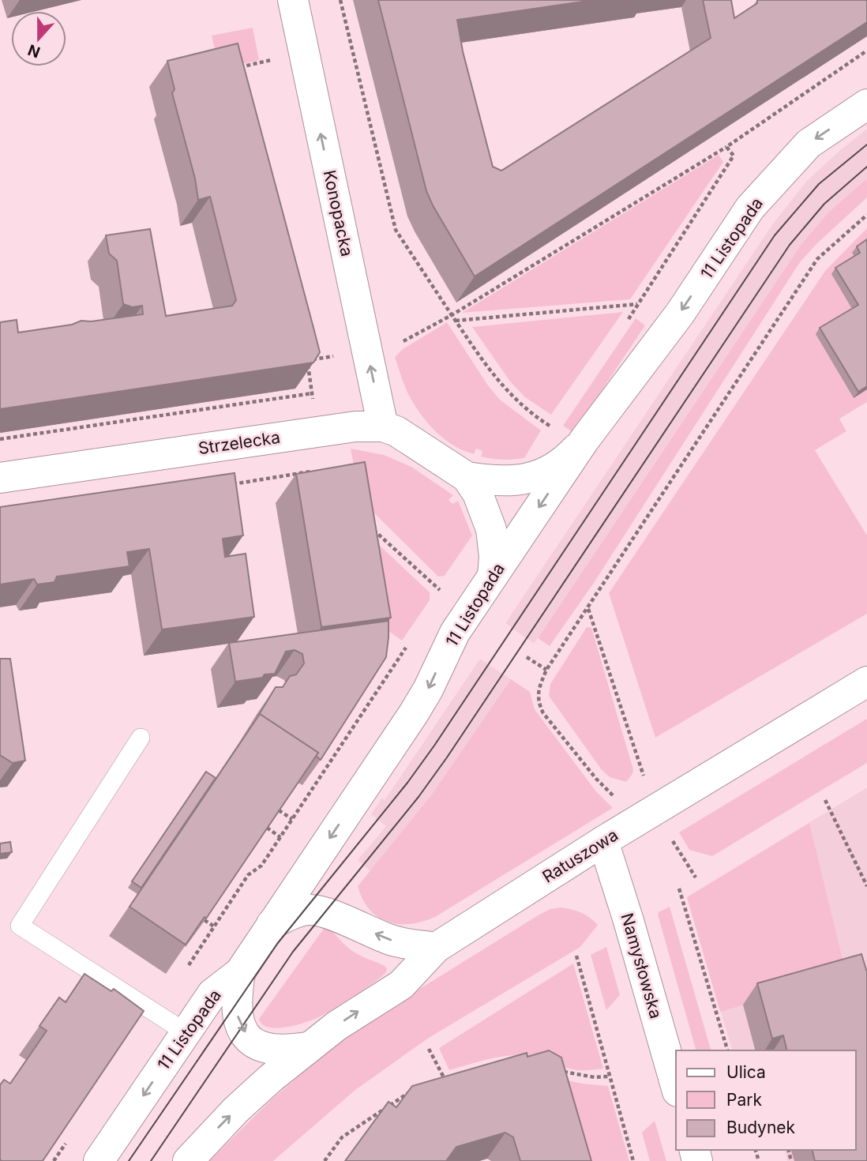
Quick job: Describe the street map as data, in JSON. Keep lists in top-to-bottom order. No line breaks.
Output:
{"streets":{"street":["Konopacka","11 Listopada","Strzelecka","Ratuszowa","Namysłowska"]},"crossings":[["Konopacka","Strzelecka"],["11 Listopada","Strzelecka"],["Ratuszowa","Namysłowska"]],"one_way":["Konopacka","11 Listopada"],"legend":["Ulica","Park","Budynek"],"north":"bottom"}
